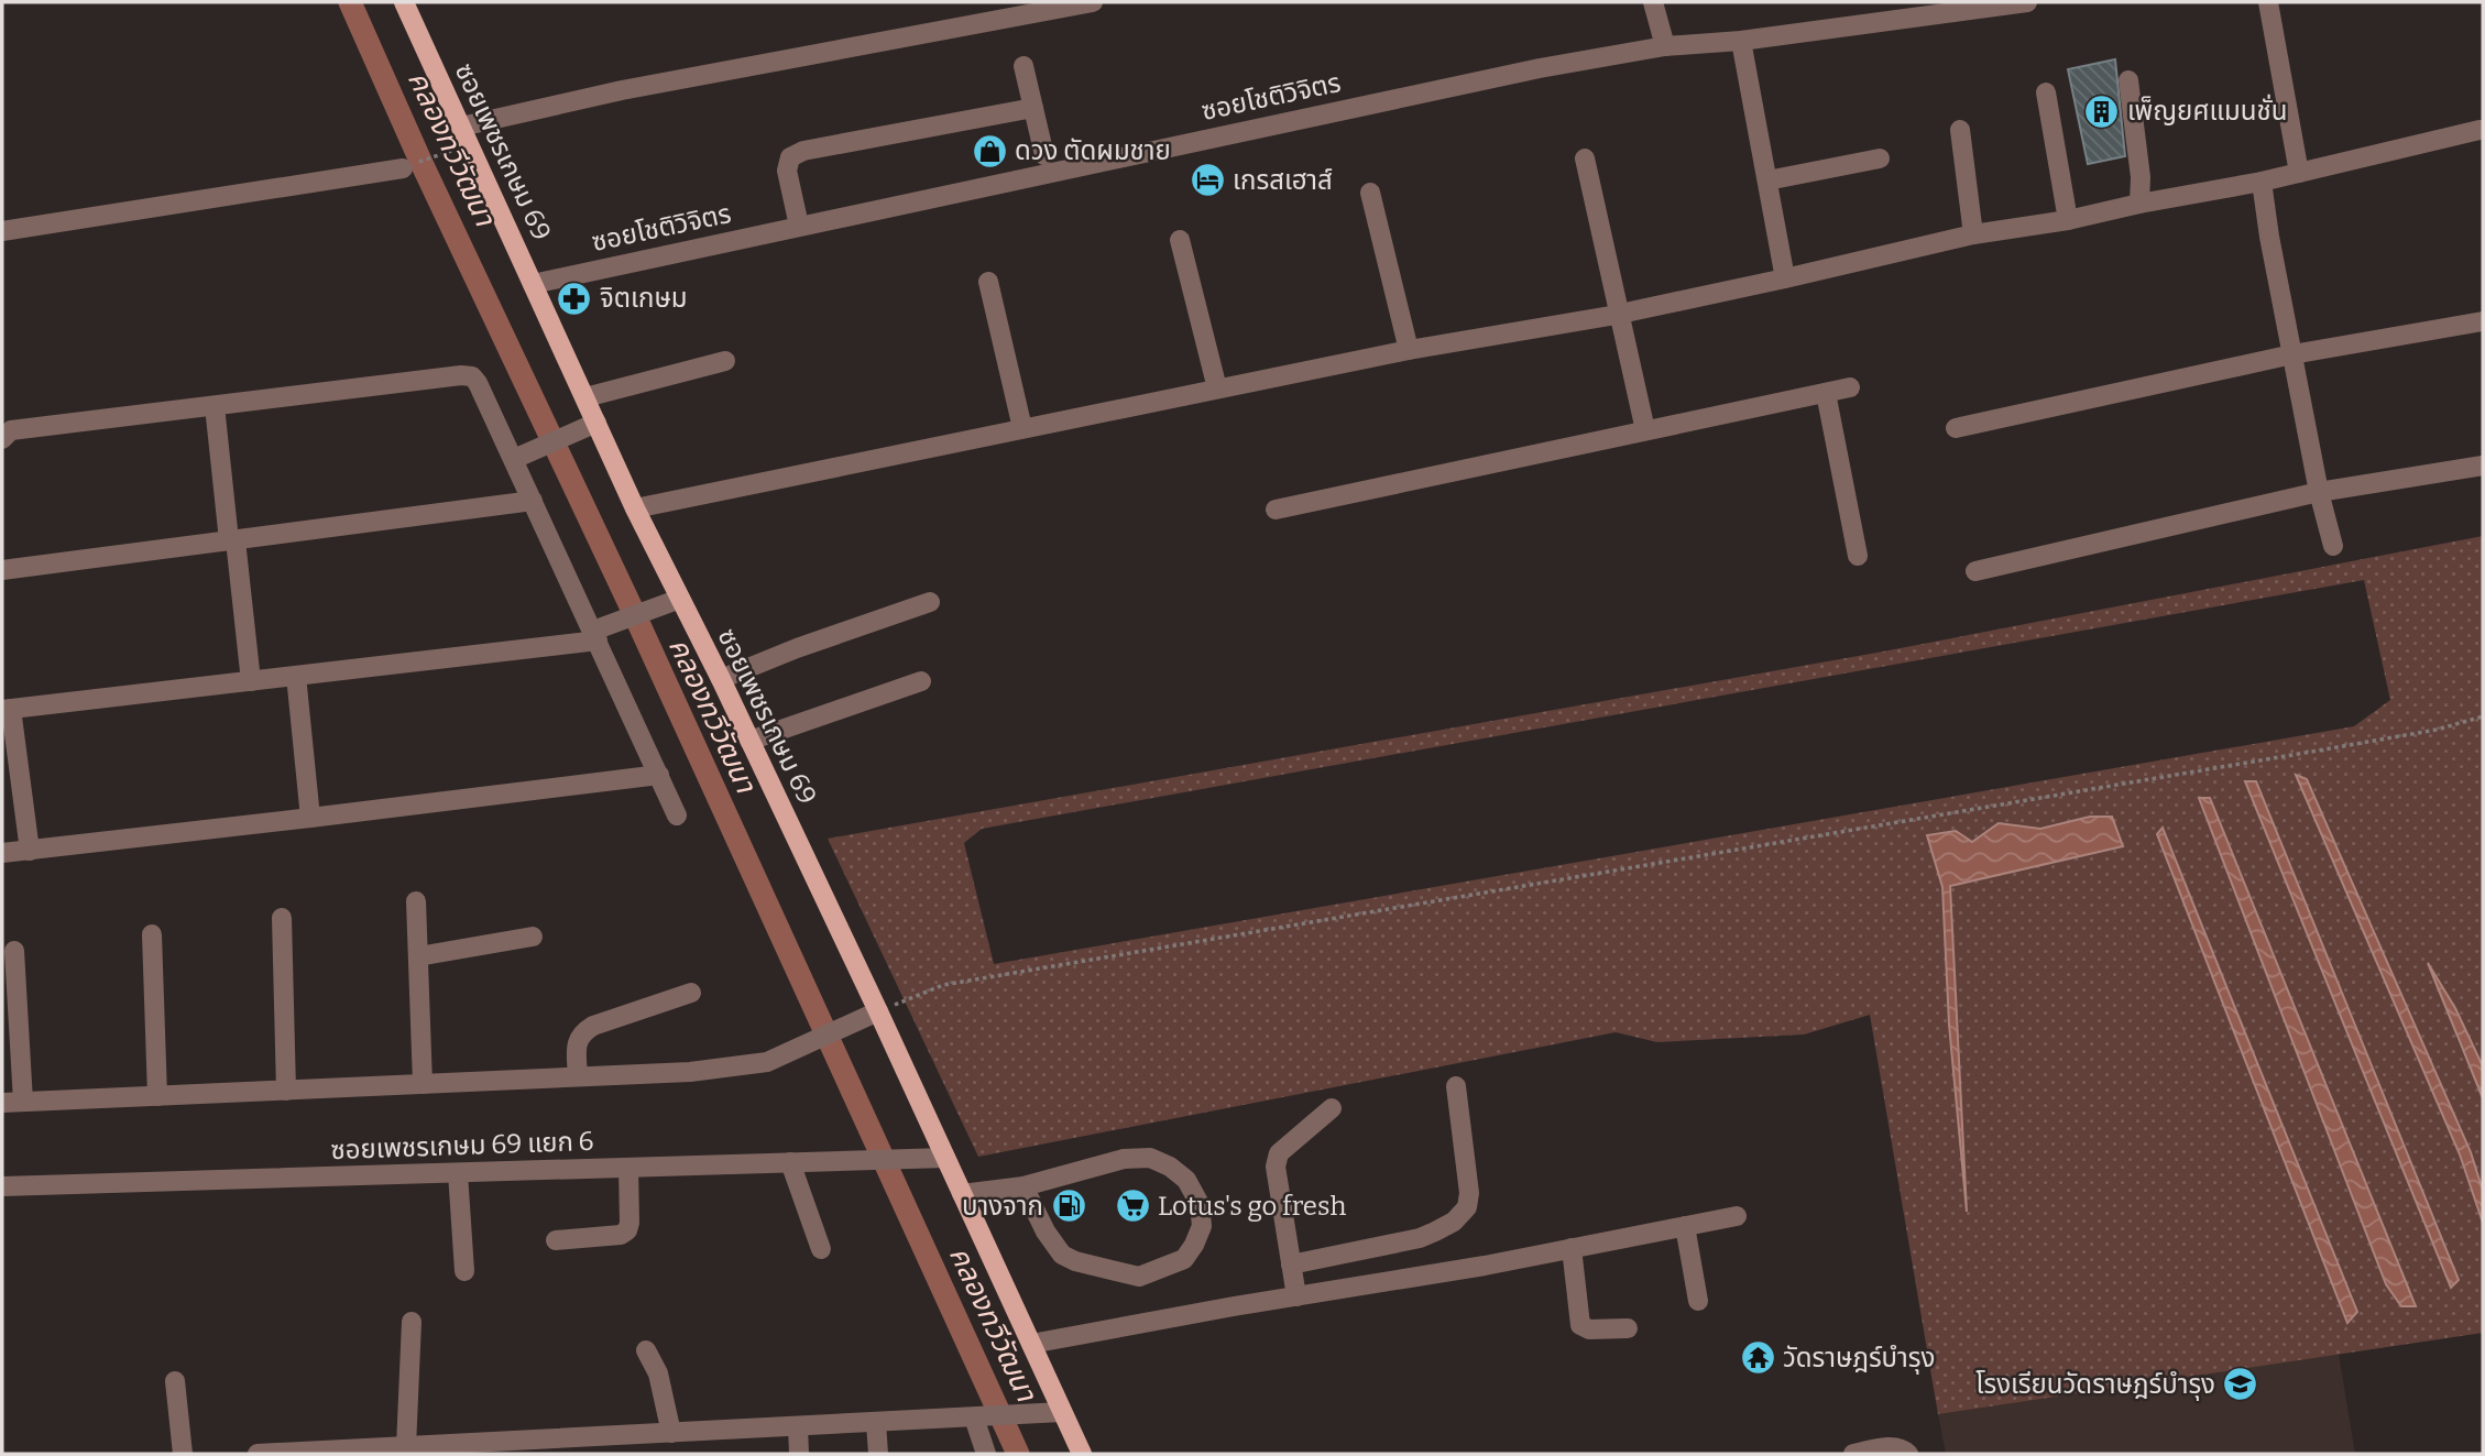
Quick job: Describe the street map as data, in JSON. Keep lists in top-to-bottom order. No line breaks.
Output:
{"streets":{"main road":["ซอยเพชรเกษม 69"],"street":["ซอยโชติวิจิตร","ซอยเพชรเกษม 69 แยก 6"]},"crossings":[["ซอยโชติวิจิตร","ซอยเพชรเกษม 69"],["ซอยเพชรเกษม 69","ซอยเพชรเกษม 69 แยก 6"]],"water":["คลองทวีวัฒนา"],"places":{"building":["เพ็ญยศแมนชั่น"],"shop":["ดวง ตัดผมชาย"],"hotel":["เกรสเฮาส์"],"pharmacy":["จิตเกษม"],"fuel station":["บางจาก"],"supermarket":["Lotus's go fresh"],"temple":["วัดราษฎร์บำรุง"],"school or university":["โรงเรียนวัดราษฎร์บำรุง"]}}
